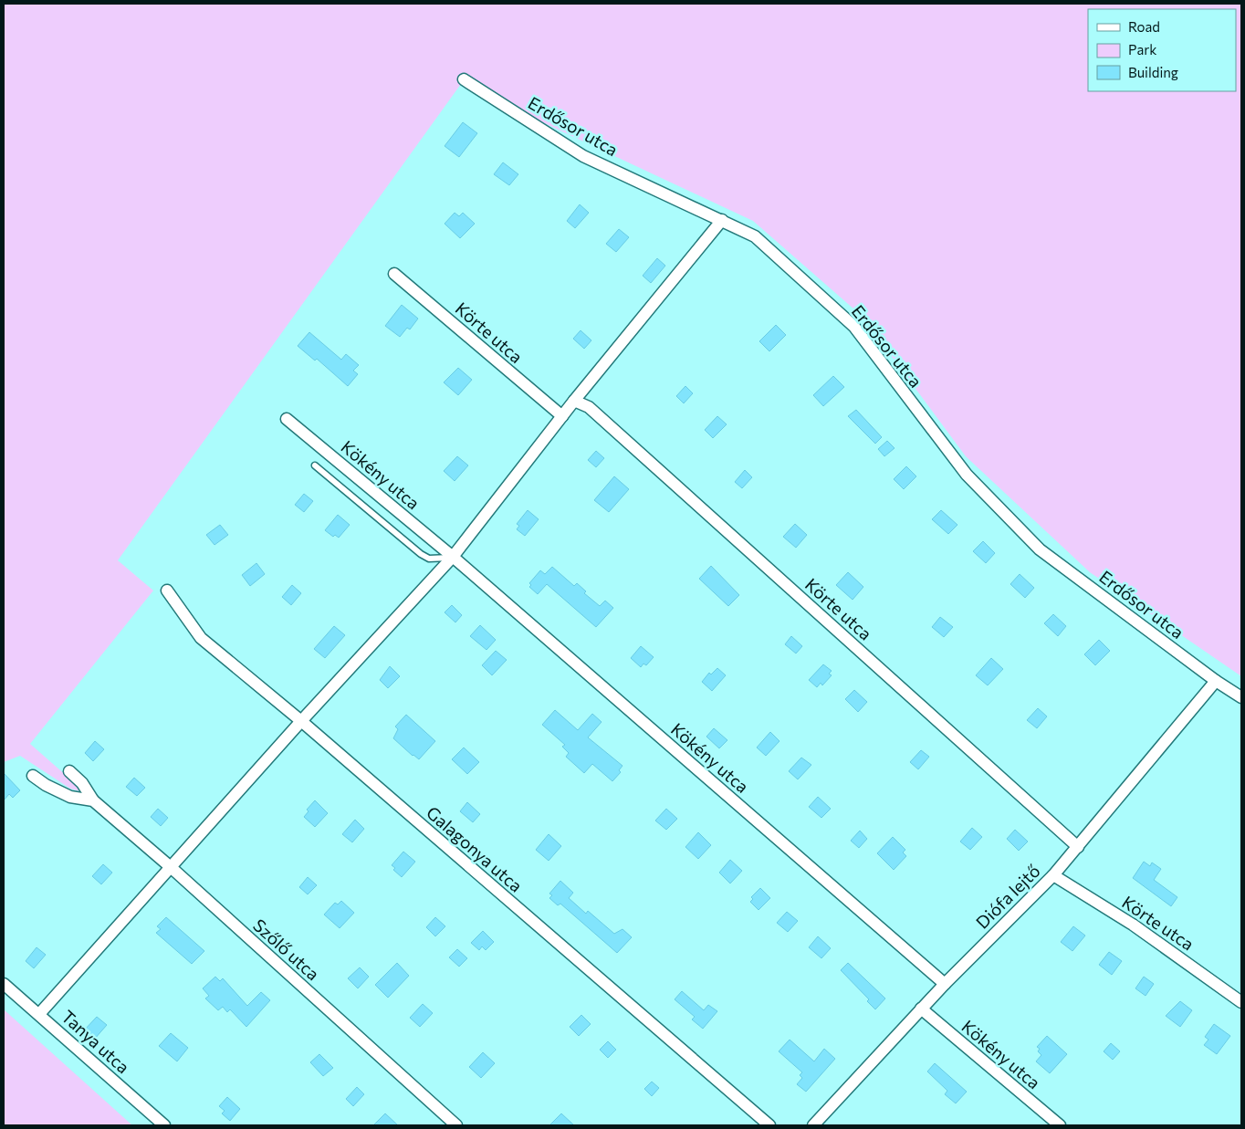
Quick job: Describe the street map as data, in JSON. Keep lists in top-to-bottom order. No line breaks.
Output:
{"streets":{"street":["Erdősor utca","Körte utca","Kökény utca","Galagonya utca","Diófa lejtő","Szőlő utca","Tanya utca"]},"crossings":[["Erdősor utca","Diófa lejtő"],["Körte utca","Diófa lejtő"],["Kökény utca","Diófa lejtő"]],"legend":["Road","Park","Building"]}
